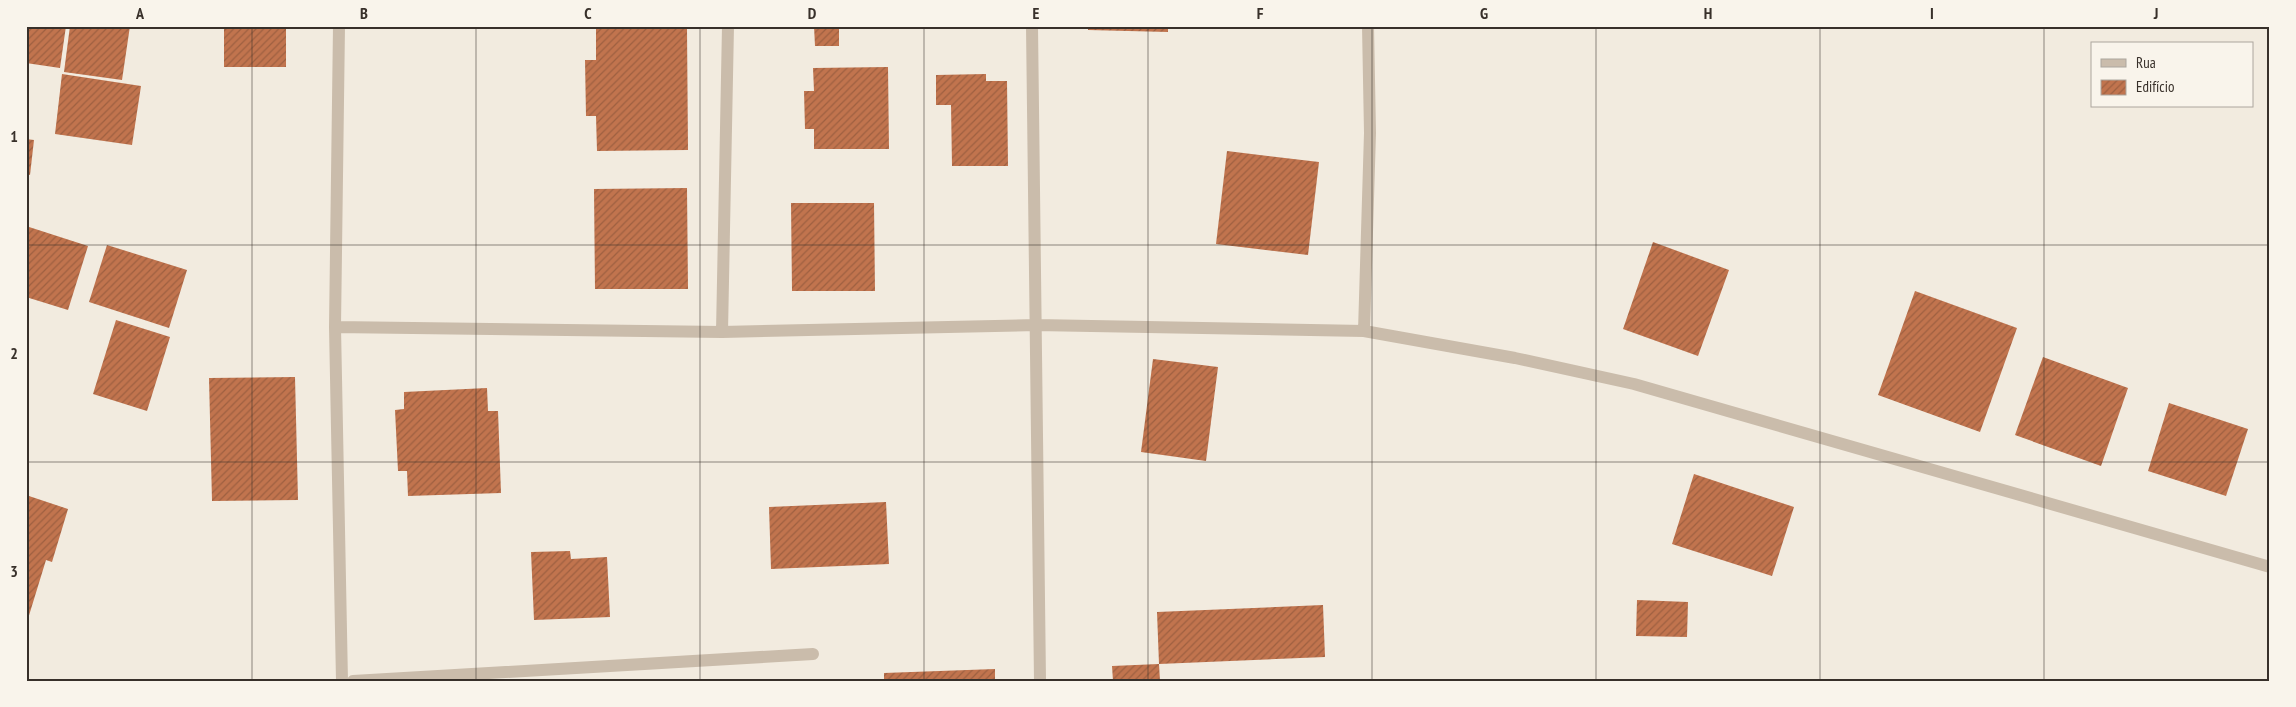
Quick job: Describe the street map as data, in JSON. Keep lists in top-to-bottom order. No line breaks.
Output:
{"legend":["Rua","Edifício"],"grid":{"columns":["A","B","C","D","E","F","G","H","I","J"],"rows":["1","2","3"]}}
